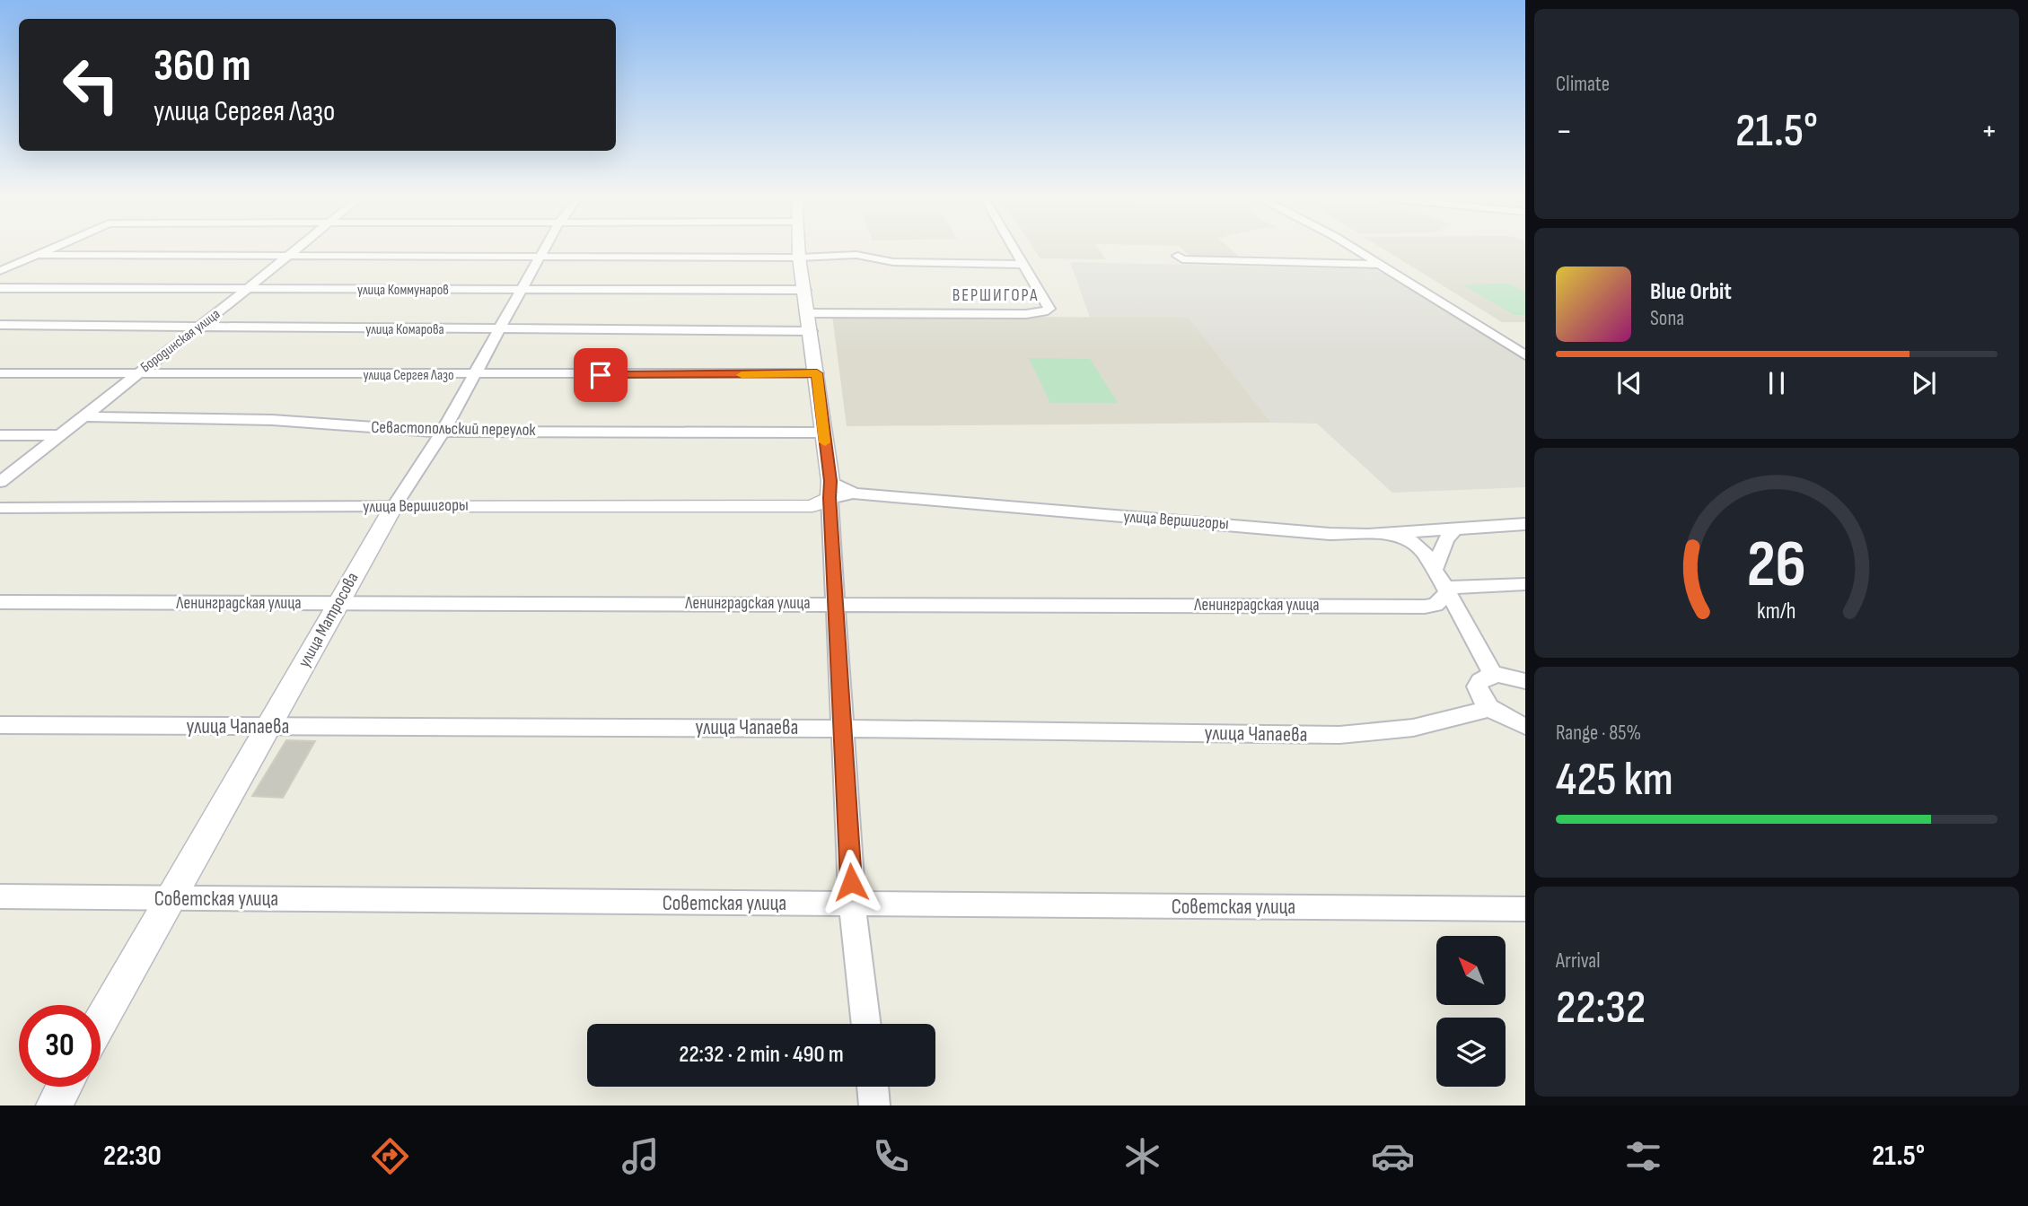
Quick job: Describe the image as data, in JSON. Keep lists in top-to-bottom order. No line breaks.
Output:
{"streets":{"street":["улица Коммунаров","улица Комарова","Бородинская улица","улица Сергея Лазо","Севастопольский переулок","улица Вершигоры","Ленинградская улица","улица Матросова","улица Чапаева","Советская улица"]},"crossings":[["улица Коммунаров","Бородинская улица"],["улица Коммунаров","улица Матросова"],["улица Комарова","Бородинская улица"],["улица Комарова","улица Матросова"],["Бородинская улица","улица Сергея Лазо"],["Бородинская улица","Севастопольский переулок"],["улица Сергея Лазо","улица Матросова"],["Севастопольский переулок","улица Матросова"],["улица Вершигоры","улица Матросова"],["Ленинградская улица","улица Матросова"],["улица Матросова","улица Чапаева"],["улица Матросова","Советская улица"]],"districts":["ВЕРШИГОРА"],"north":"top left","page":{"tile":["Climate",["Range · 85%","425 km"],["Arrival","22:32"]],"turn":["360 m","улица Сергея Лазо"],"heat":["−","21.5°","+"],"song":["Blue Orbit","Sona"],"limit":"30","trip":"22:32 · 2 min · 490 m","tabs":["22:30","21.5°"],"gauge":["26","km/h"]}}
